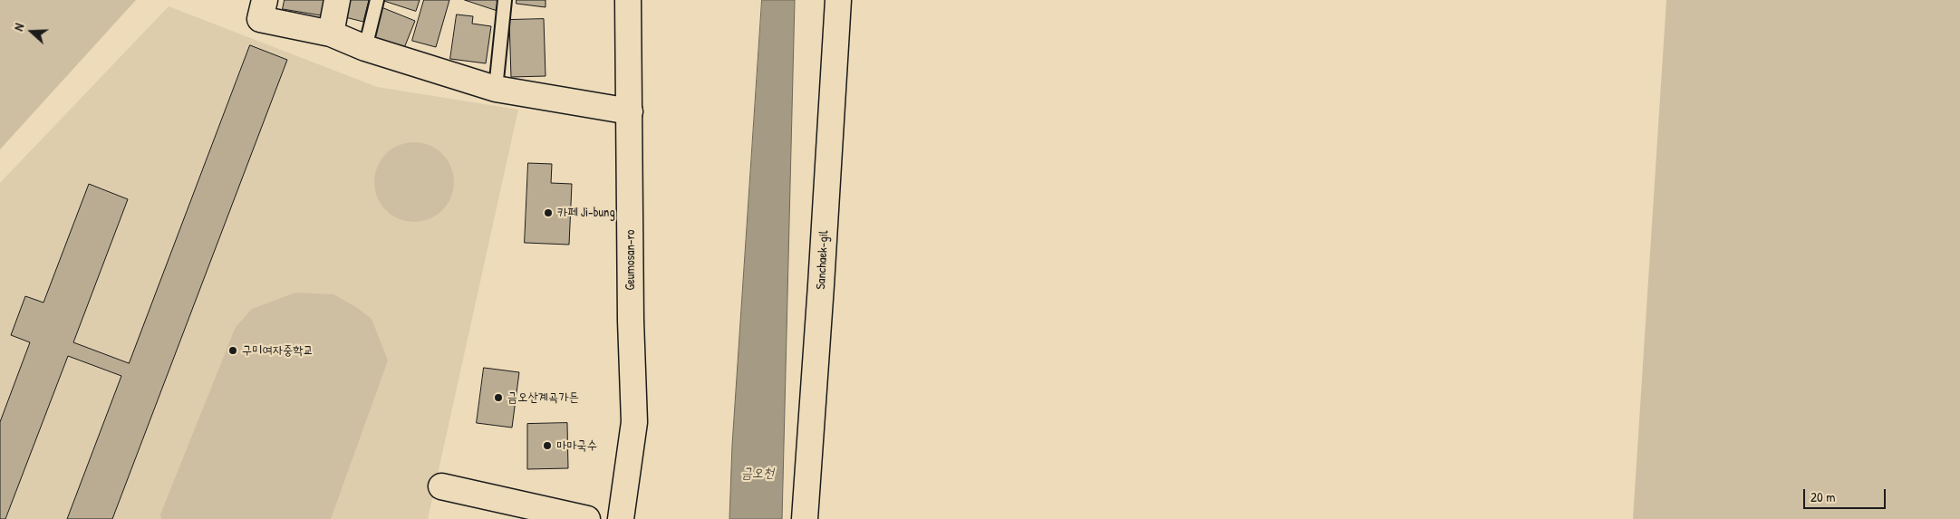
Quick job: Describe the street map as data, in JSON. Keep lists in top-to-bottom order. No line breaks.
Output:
{"streets":{"street":["Geumosan-ro","Sanchaek-gil"]},"water":["금오천"],"places":["카페 Ji-bung","구미여자중학교","금오산계곡가든","마마국수"],"scale_bar":"20 m","north":"left"}
